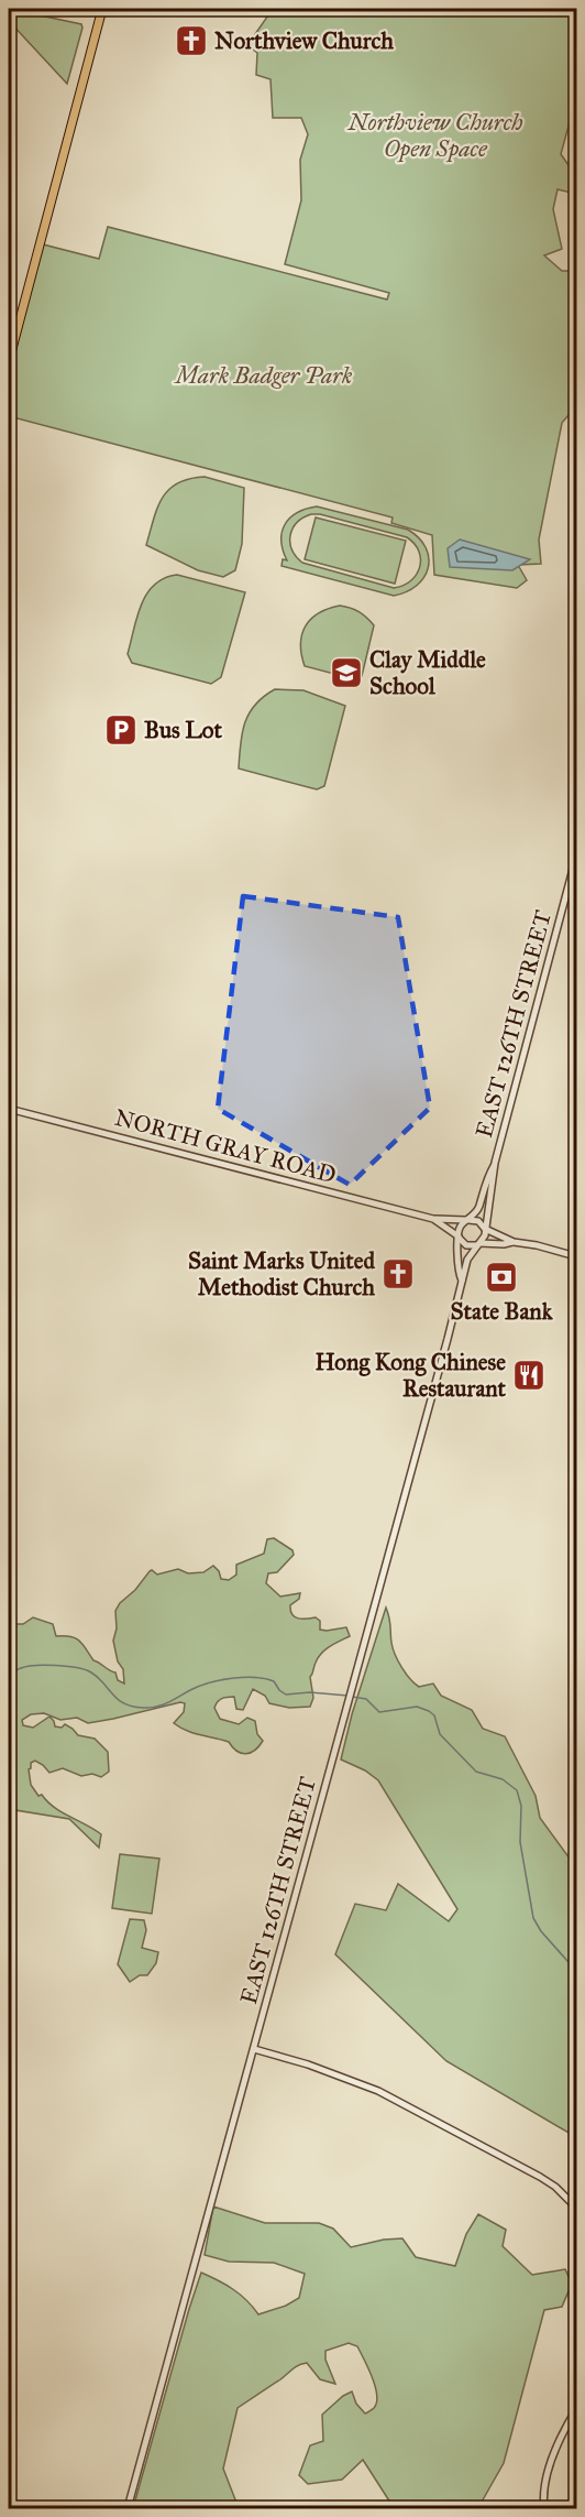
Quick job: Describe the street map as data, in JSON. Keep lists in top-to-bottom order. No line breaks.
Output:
{"streets":{"street":["EAST 126TH STREET","NORTH GRAY ROAD"]},"crossings":[["EAST 126TH STREET","NORTH GRAY ROAD"]],"parks":["Northview Church Open Space","Mark Badger Park"],"places":{"church":["Northview Church","Saint Marks United Methodist Church"],"school or university":["Clay Middle School"],"parking":["Bus Lot"],"bank":["State Bank"],"restaurant":["Hong Kong Chinese Restaurant"]}}
